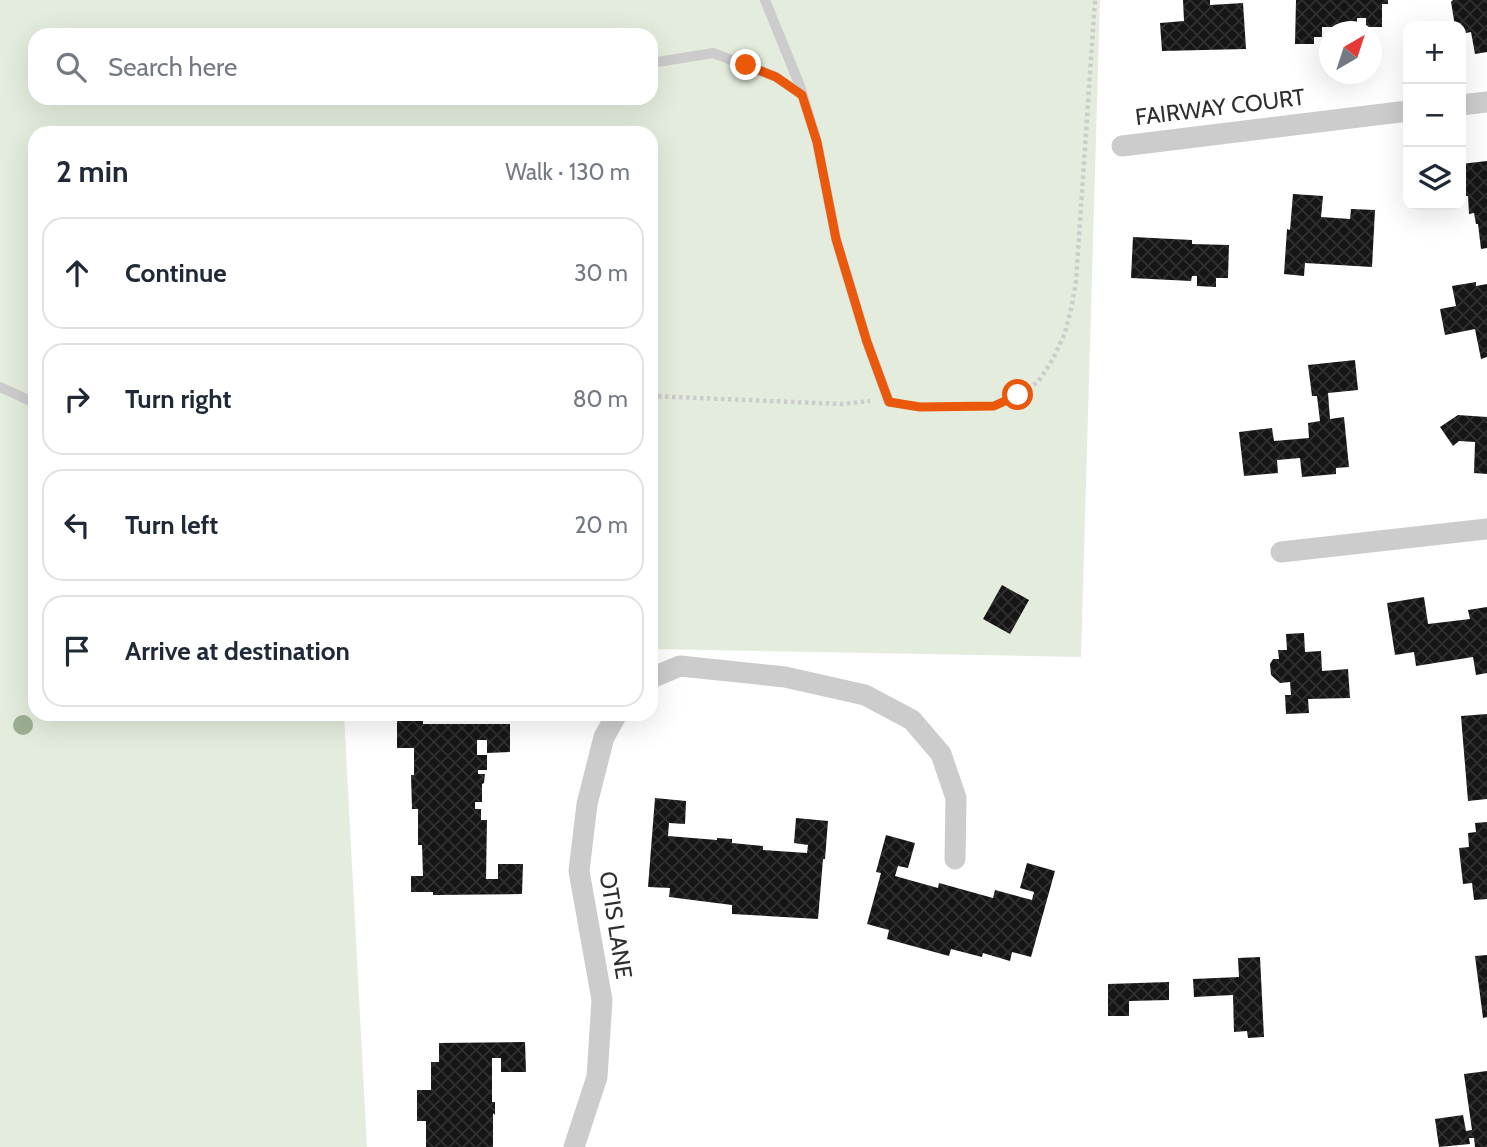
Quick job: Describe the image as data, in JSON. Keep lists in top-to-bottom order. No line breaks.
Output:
{"streets":{"street":["FAIRWAY COURT","OTIS LANE"]},"north":"top right","page":{"map_buttons":["+","−"],"search":"Search here","heading":["2 min","Walk · 130 m"],"list":[["Continue","30 m"],["Turn right","80 m"],["Turn left","20 m"],"Arrive at destination"]}}
